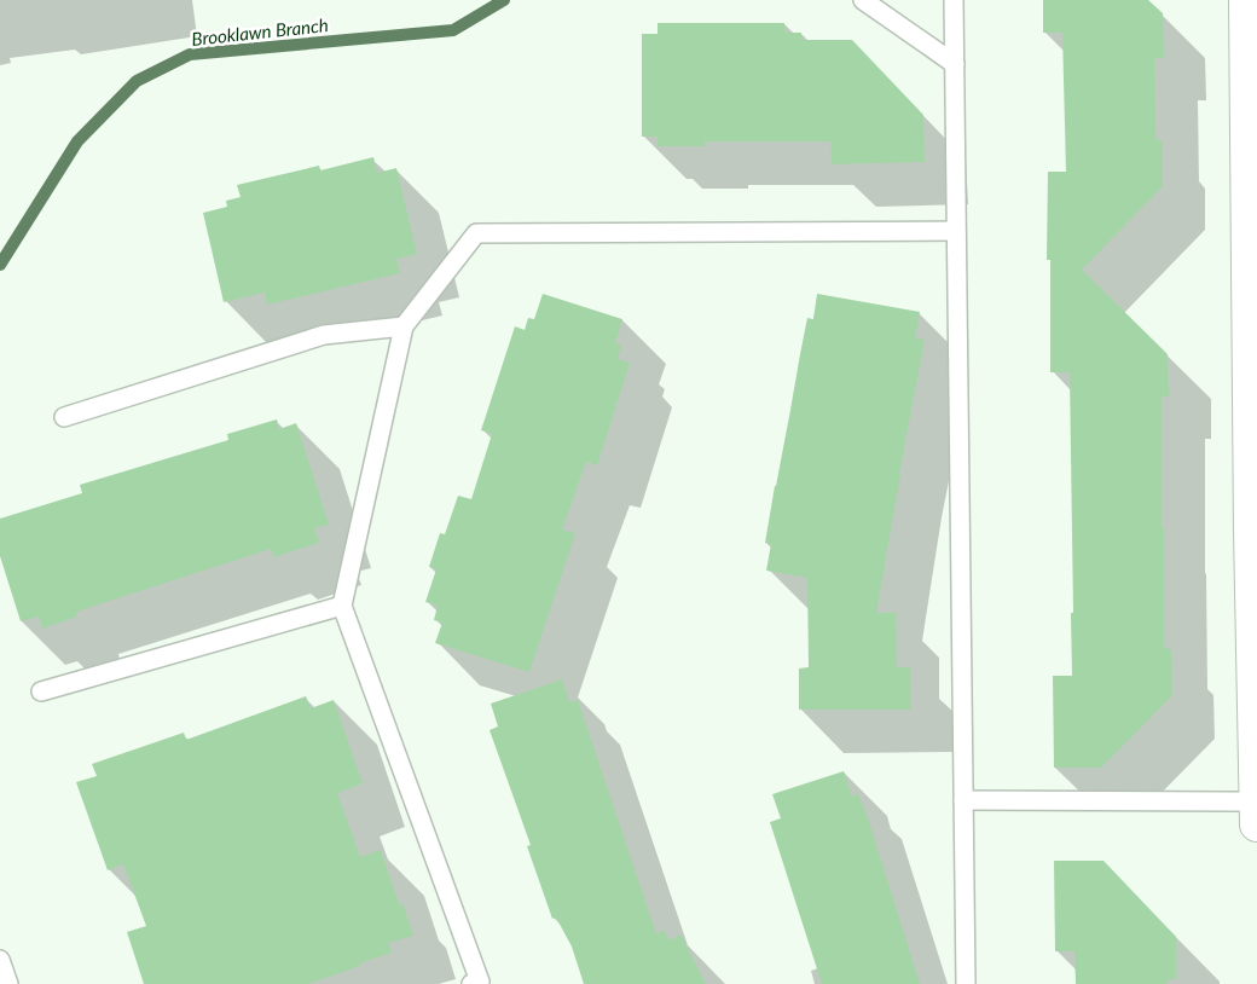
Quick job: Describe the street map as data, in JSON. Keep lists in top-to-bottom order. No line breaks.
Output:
{"water":["Brooklawn Branch"]}
